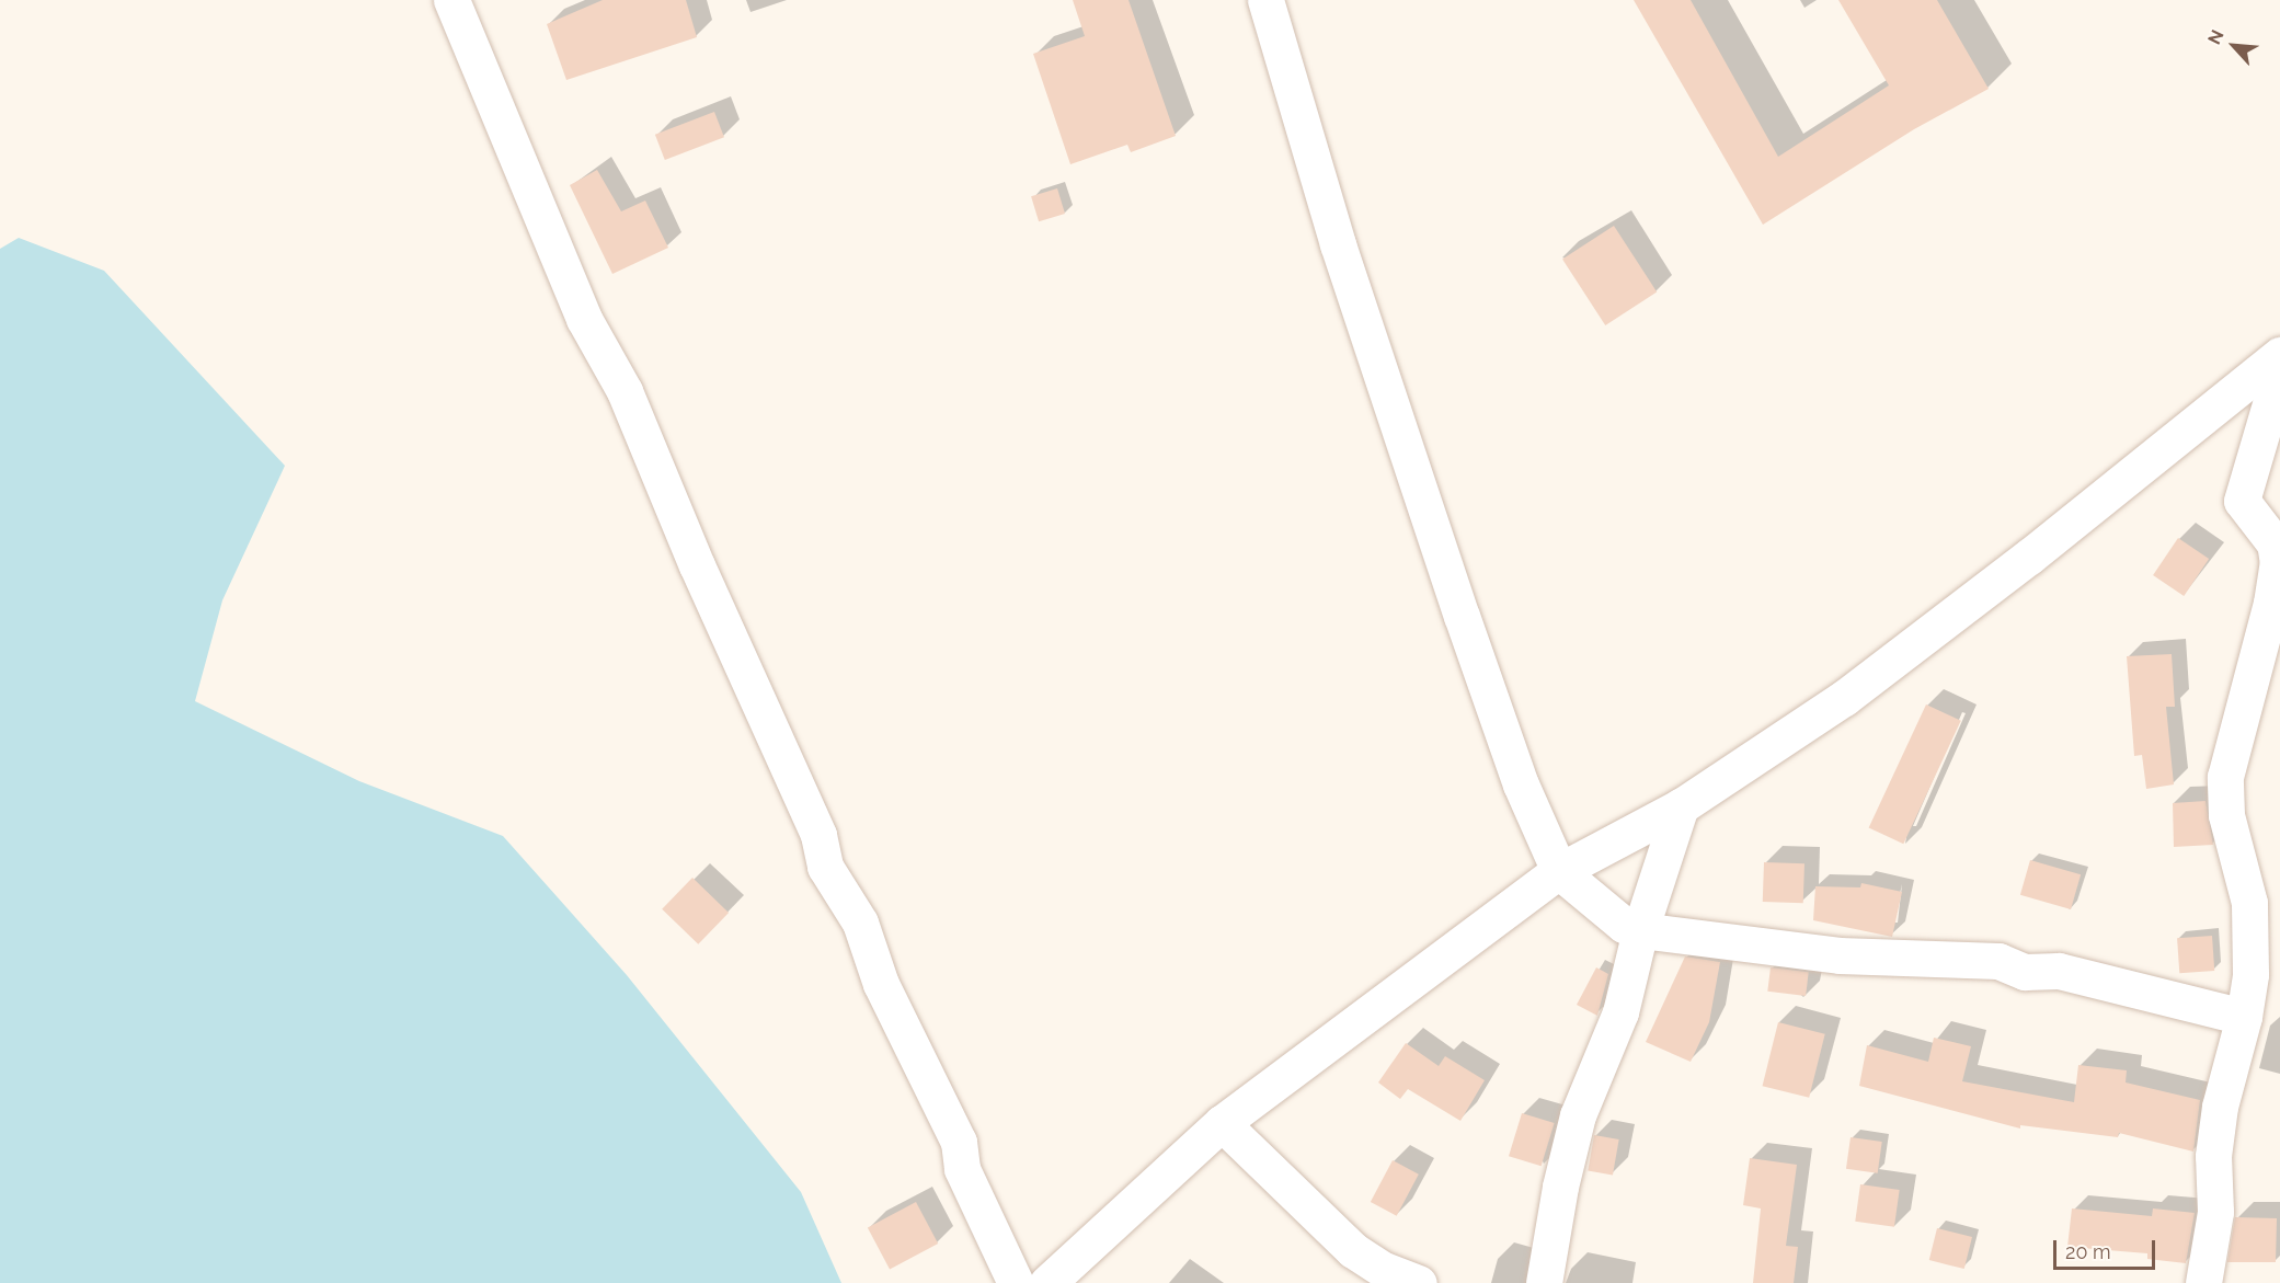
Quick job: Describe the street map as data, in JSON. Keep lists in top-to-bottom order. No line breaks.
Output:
{"scale_bar":"20 m","north":"top left"}
